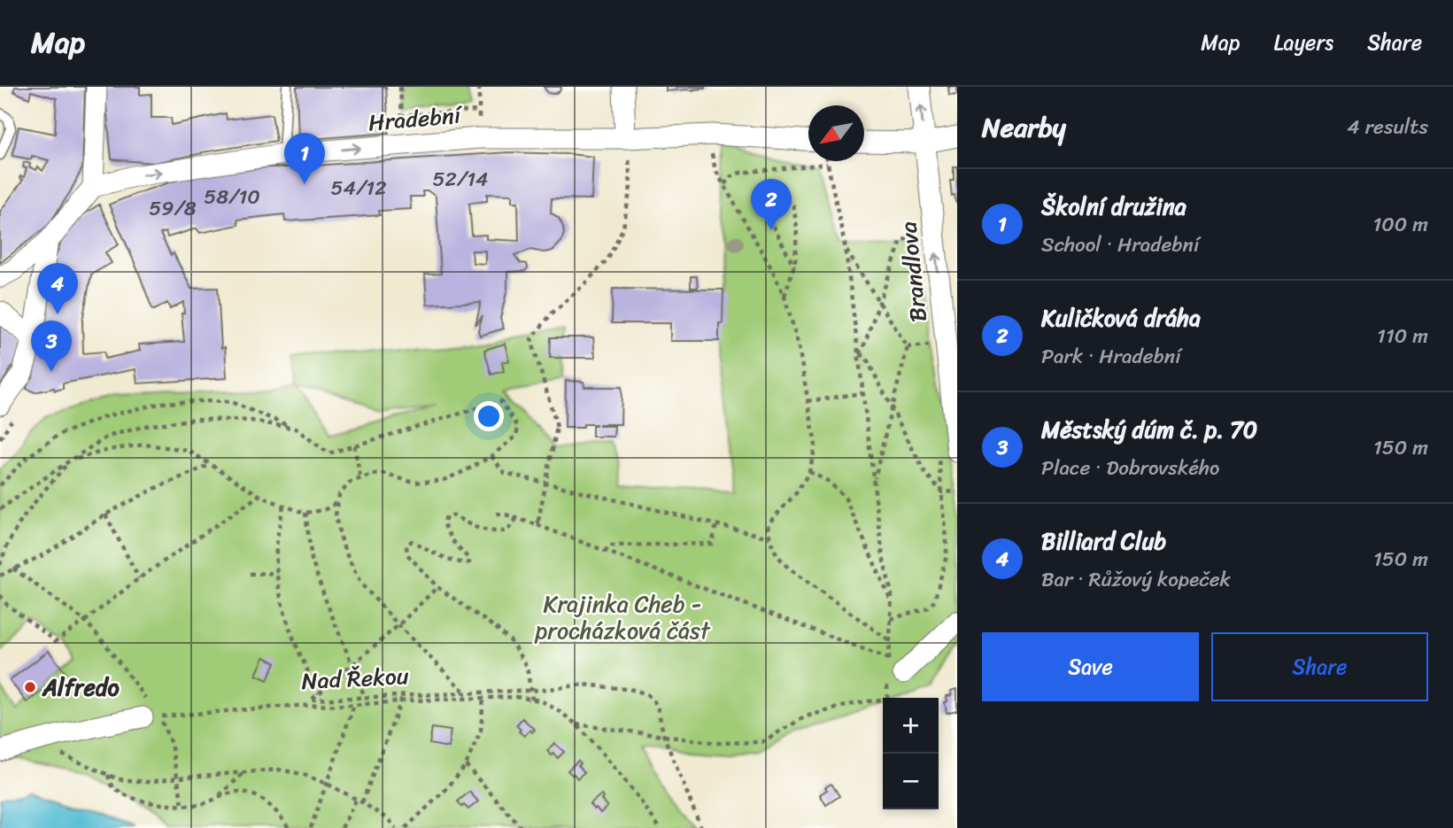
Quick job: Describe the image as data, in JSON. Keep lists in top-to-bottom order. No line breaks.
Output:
{"streets":{"street":["Hradební","Brandlova"],"path":["Nad Řekou"]},"one_way":["Hradební","Brandlova"],"parks":["Krajinka Cheb - procházková část"],"places":["Alfredo"],"house_numbers":["52/14","54/12","58/10","59/8"],"north":"bottom left","page":{"header":"Map","nav":["Map","Layers","Share"],"heading":["Nearby","4 results"],"pins":["1","2","4","3"],"list":[{"mark":"1","name":"Školní družina","note":"School · Hradební","value":"100 m"},{"mark":"2","name":"Kuličková dráha","note":"Park · Hradební","value":"110 m"},{"mark":"3","name":"Městský dúm č. p. 70","note":"Place · Dobrovského","value":"150 m"},{"mark":"4","name":"Billiard Club","note":"Bar · Růžový kopeček","value":"150 m"}],"buttons":["Save","Share"],"map_buttons":["+","−"]}}
